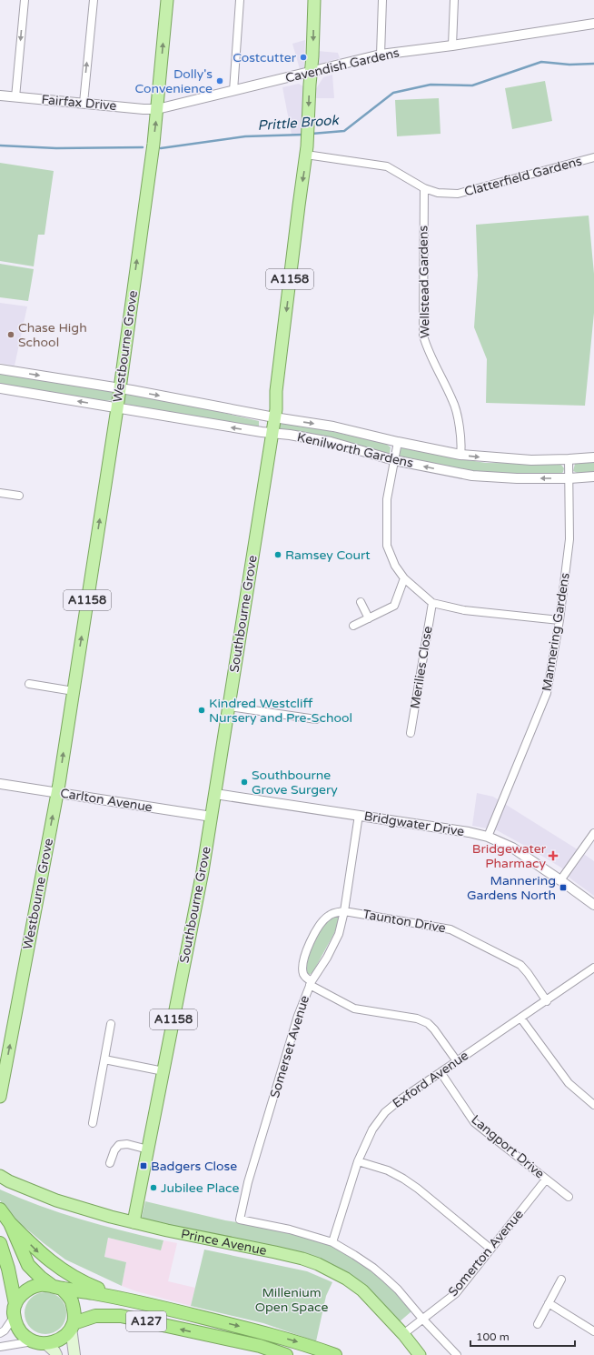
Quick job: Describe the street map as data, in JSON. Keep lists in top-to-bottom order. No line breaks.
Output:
{"streets":{"highway":["A127"],"main road":["A1158","Westbourne Grove","Southbourne Grove","Prince Avenue"],"street":["Cavendish Gardens","Fairfax Drive","Clatterfield Gardens","Wellstead Gardens","Kenilworth Gardens","Mannering Gardens","Merilies Close","Carlton Avenue","Bridgwater Drive","Taunton Drive","Somerset Avenue","Exford Avenue","Langport Drive","Somerton Avenue"]},"crossings":[["Cavendish Gardens","Fairfax Drive"],["Cavendish Gardens","Westbourne Grove"],["Cavendish Gardens","Southbourne Grove"],["Fairfax Drive","Westbourne Grove"],["Clatterfield Gardens","Wellstead Gardens"],["Clatterfield Gardens","Southbourne Grove"],["Wellstead Gardens","Kenilworth Gardens"],["Westbourne Grove","Kenilworth Gardens"],["Westbourne Grove","Carlton Avenue"],["Kenilworth Gardens","Southbourne Grove"],["Kenilworth Gardens","Mannering Gardens"],["Southbourne Grove","Carlton Avenue"],["Southbourne Grove","Bridgwater Drive"],["Southbourne Grove","Prince Avenue"],["Mannering Gardens","Bridgwater Drive"],["Bridgwater Drive","Somerset Avenue"],["Taunton Drive","Somerset Avenue"],["Taunton Drive","Exford Avenue"],["Somerset Avenue","Exford Avenue"],["Exford Avenue","Langport Drive"],["Langport Drive","Somerton Avenue"],["Prince Avenue","Somerton Avenue"]],"one_way":["Westbourne Grove"],"water":["Prittle Brook"],"parks":["Millenium Open Space"],"places":{"other":["Costcutter","Dolly's Convenience","Chase High School","Ramsey Court","Kindred Westcliff Nursery and Pre-School","Southbourne Grove Surgery","Jubilee Place"],"health":["Bridgewater Pharmacy"],"transit":["Mannering Gardens North","Badgers Close"]},"scale_bar":"100 m"}
